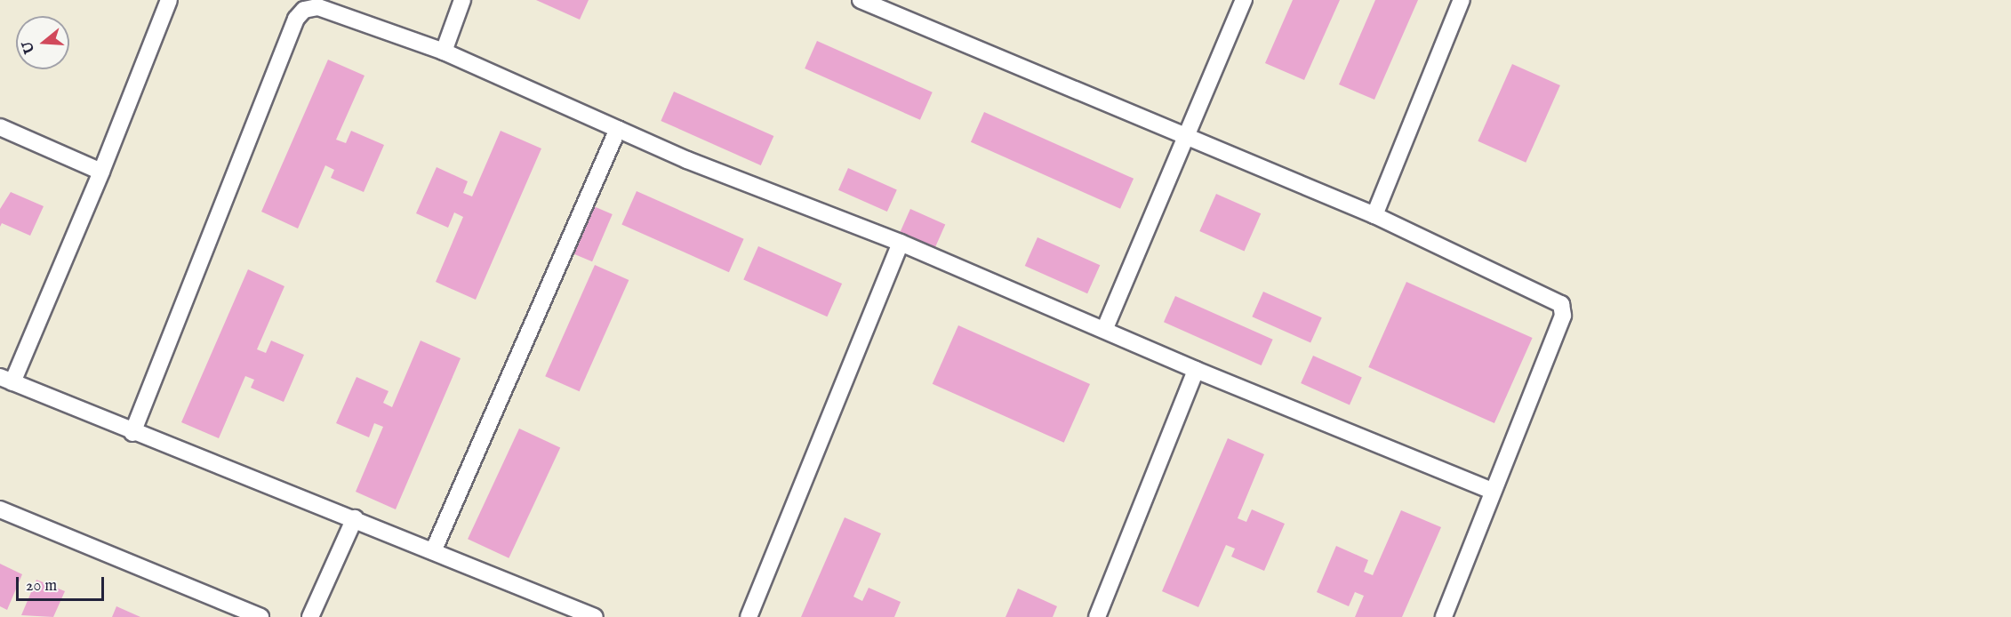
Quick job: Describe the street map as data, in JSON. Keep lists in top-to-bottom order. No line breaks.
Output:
{"scale_bar":"20 m","north":"left"}
